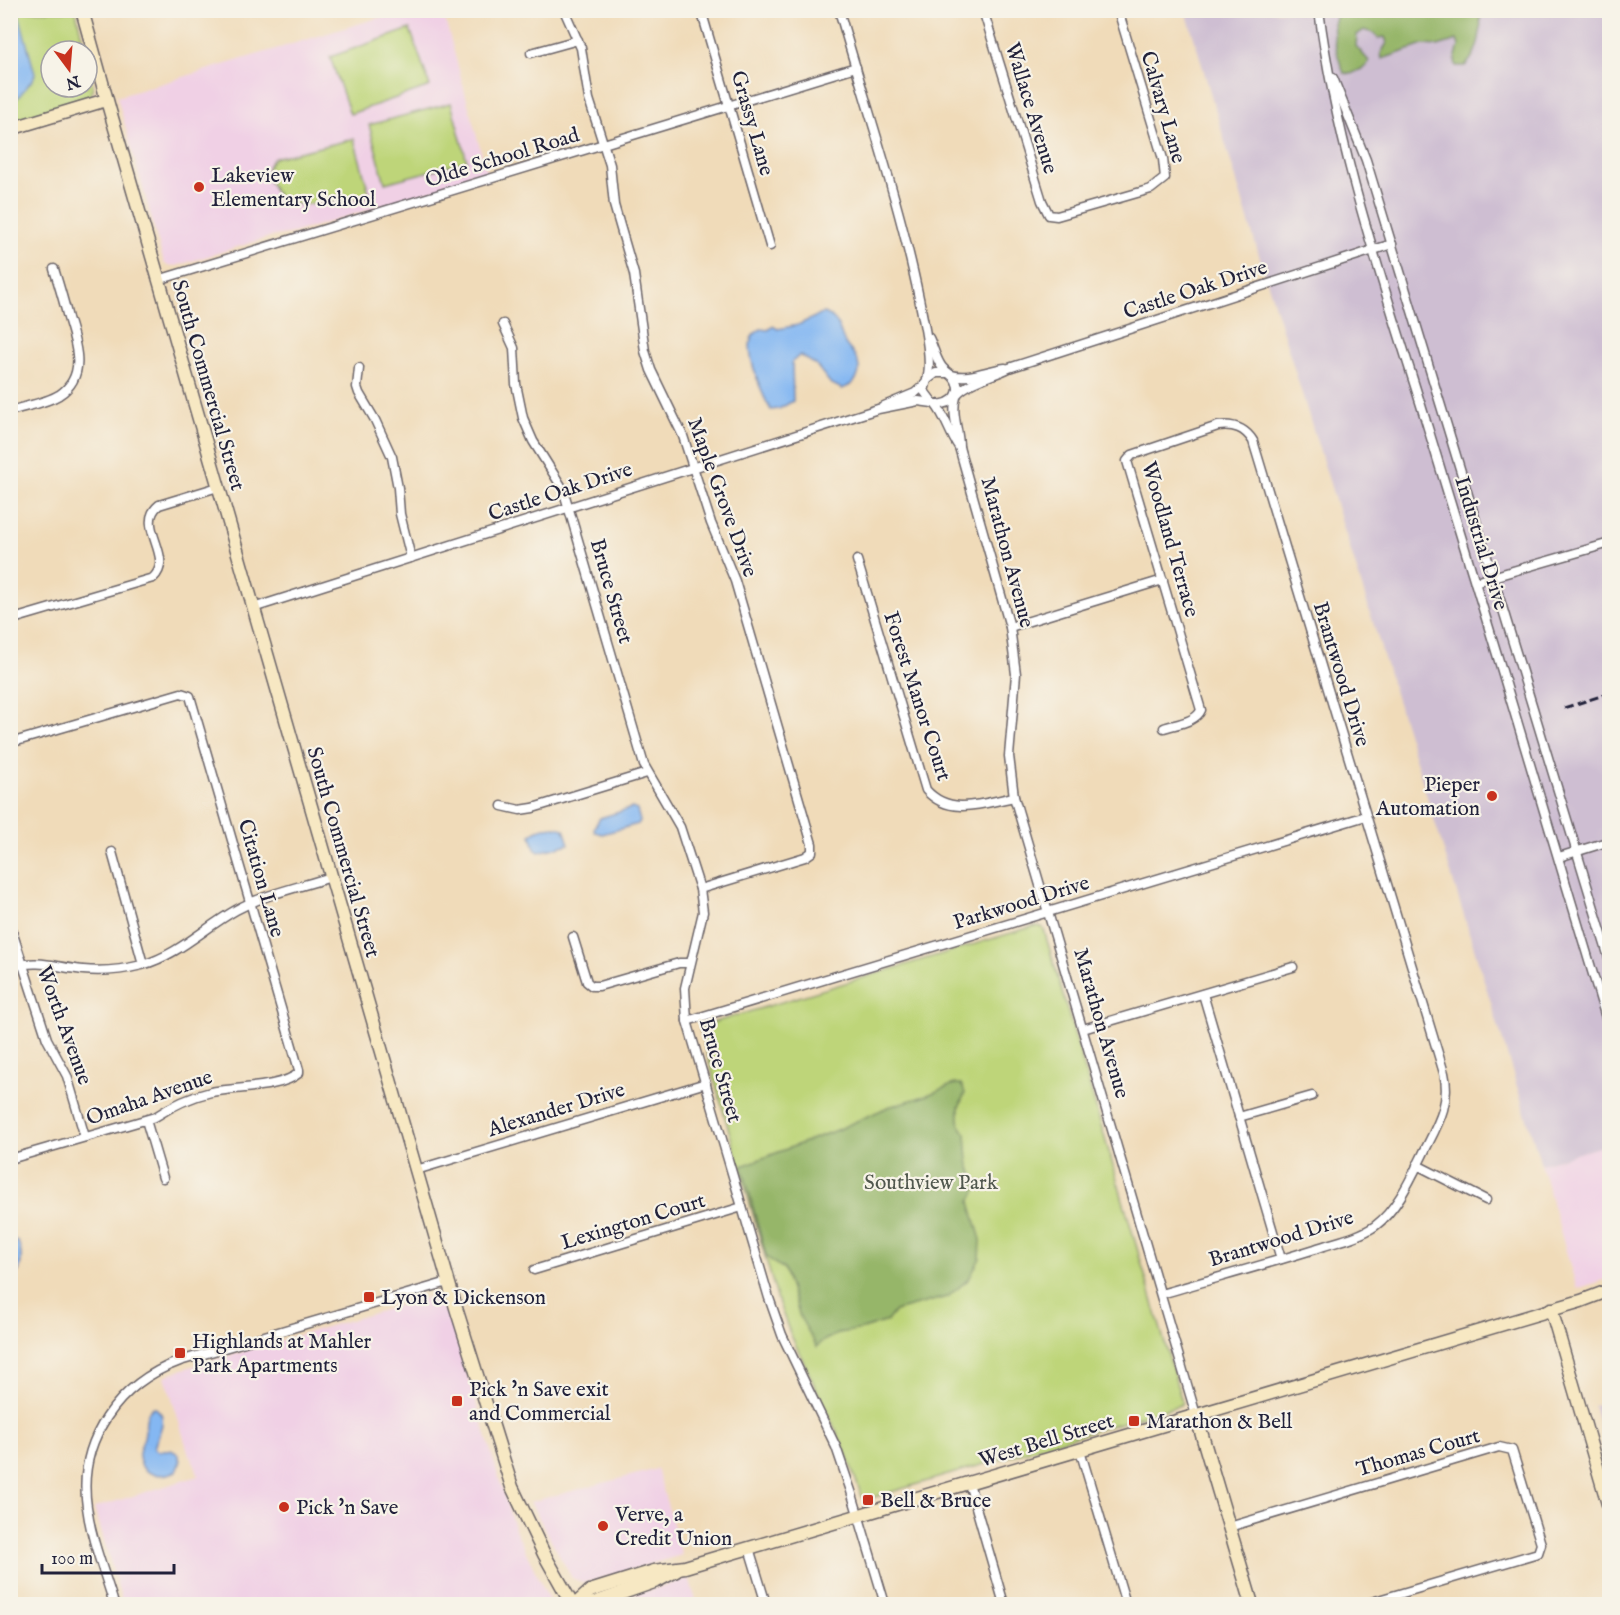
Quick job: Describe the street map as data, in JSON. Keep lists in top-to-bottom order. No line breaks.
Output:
{"streets":{"main road":["South Commercial Street","Marathon Avenue","West Bell Street"],"street":["Calvary Lane","Wallace Avenue","Grassy Lane","Olde School Road","Castle Oak Drive","Maple Grove Drive","Woodland Terrace","Industrial Drive","Bruce Street","Brantwood Drive","Forest Manor Court","Citation Lane","Parkwood Drive","Worth Avenue","Omaha Avenue","Alexander Drive","Lexington Court","Thomas Court"]},"crossings":[["Calvary Lane","Wallace Avenue"],["Grassy Lane","Olde School Road"],["Olde School Road","South Commercial Street"],["Olde School Road","Maple Grove Drive"],["Castle Oak Drive","South Commercial Street"],["Castle Oak Drive","Maple Grove Drive"],["Castle Oak Drive","Industrial Drive"],["Castle Oak Drive","Marathon Avenue"],["Castle Oak Drive","Bruce Street"],["South Commercial Street","Alexander Drive"],["South Commercial Street","West Bell Street"],["Maple Grove Drive","Bruce Street"],["Woodland Terrace","Brantwood Drive"],["Marathon Avenue","Brantwood Drive"],["Marathon Avenue","Forest Manor Court"],["Marathon Avenue","Parkwood Drive"],["Marathon Avenue","West Bell Street"],["Marathon Avenue","Thomas Court"],["Bruce Street","Parkwood Drive"],["Bruce Street","Alexander Drive"],["Bruce Street","Lexington Court"],["Bruce Street","West Bell Street"],["Brantwood Drive","Parkwood Drive"],["Citation Lane","Omaha Avenue"],["Worth Avenue","Omaha Avenue"]],"parks":["Southview Park"],"places":{"other":["Lakeview Elementary School","Pieper Automation","Pick 'n Save","Verve, a Credit Union"],"transit":["Lyon & Dickenson","Highlands at Mahler Park Apartments","Pick 'n Save exit and Commercial","Marathon & Bell","Bell & Bruce"]},"scale_bar":"100 m","north":"bottom"}
